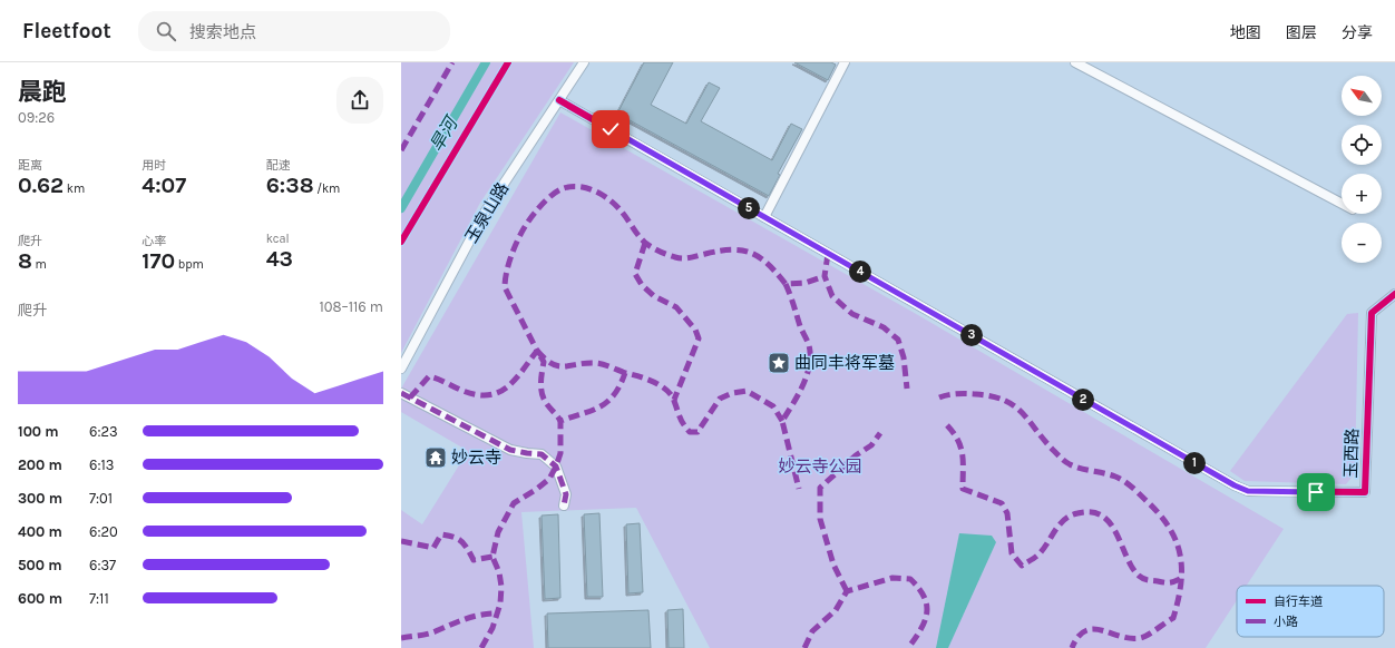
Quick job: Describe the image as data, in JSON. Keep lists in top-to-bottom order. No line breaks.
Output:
{"streets":{"street":["玉泉山路","玉西路"]},"crossings":[["玉泉山路","玉西路"]],"water":["旱河"],"parks":["妙云寺公园"],"places":{"place":["曲同丰将军墓"],"temple":["妙云寺"]},"legend":["自行车道","小路"],"north":"top left","page":{"header":"Fleetfoot","search":"搜索地点","nav":["地图","图层","分享"],"heading":["晨跑","09:26"],"map_buttons":["+","−"],"stats":[["距离","0.62 km"],["用时","4:07"],["配速","6:38 /km"],["爬升","8 m"],["心率","170 bpm"],["kcal","43"]],"pins":["5","4","3","2","1"],"chart":["爬升","108–116 m"],"list":[{"name":"100 m","note":"6:23"},{"name":"200 m","note":"6:13"},{"name":"300 m","note":"7:01"},{"name":"400 m","note":"6:20"},{"name":"500 m","note":"6:37"},{"name":"600 m","note":"7:11"}]}}
